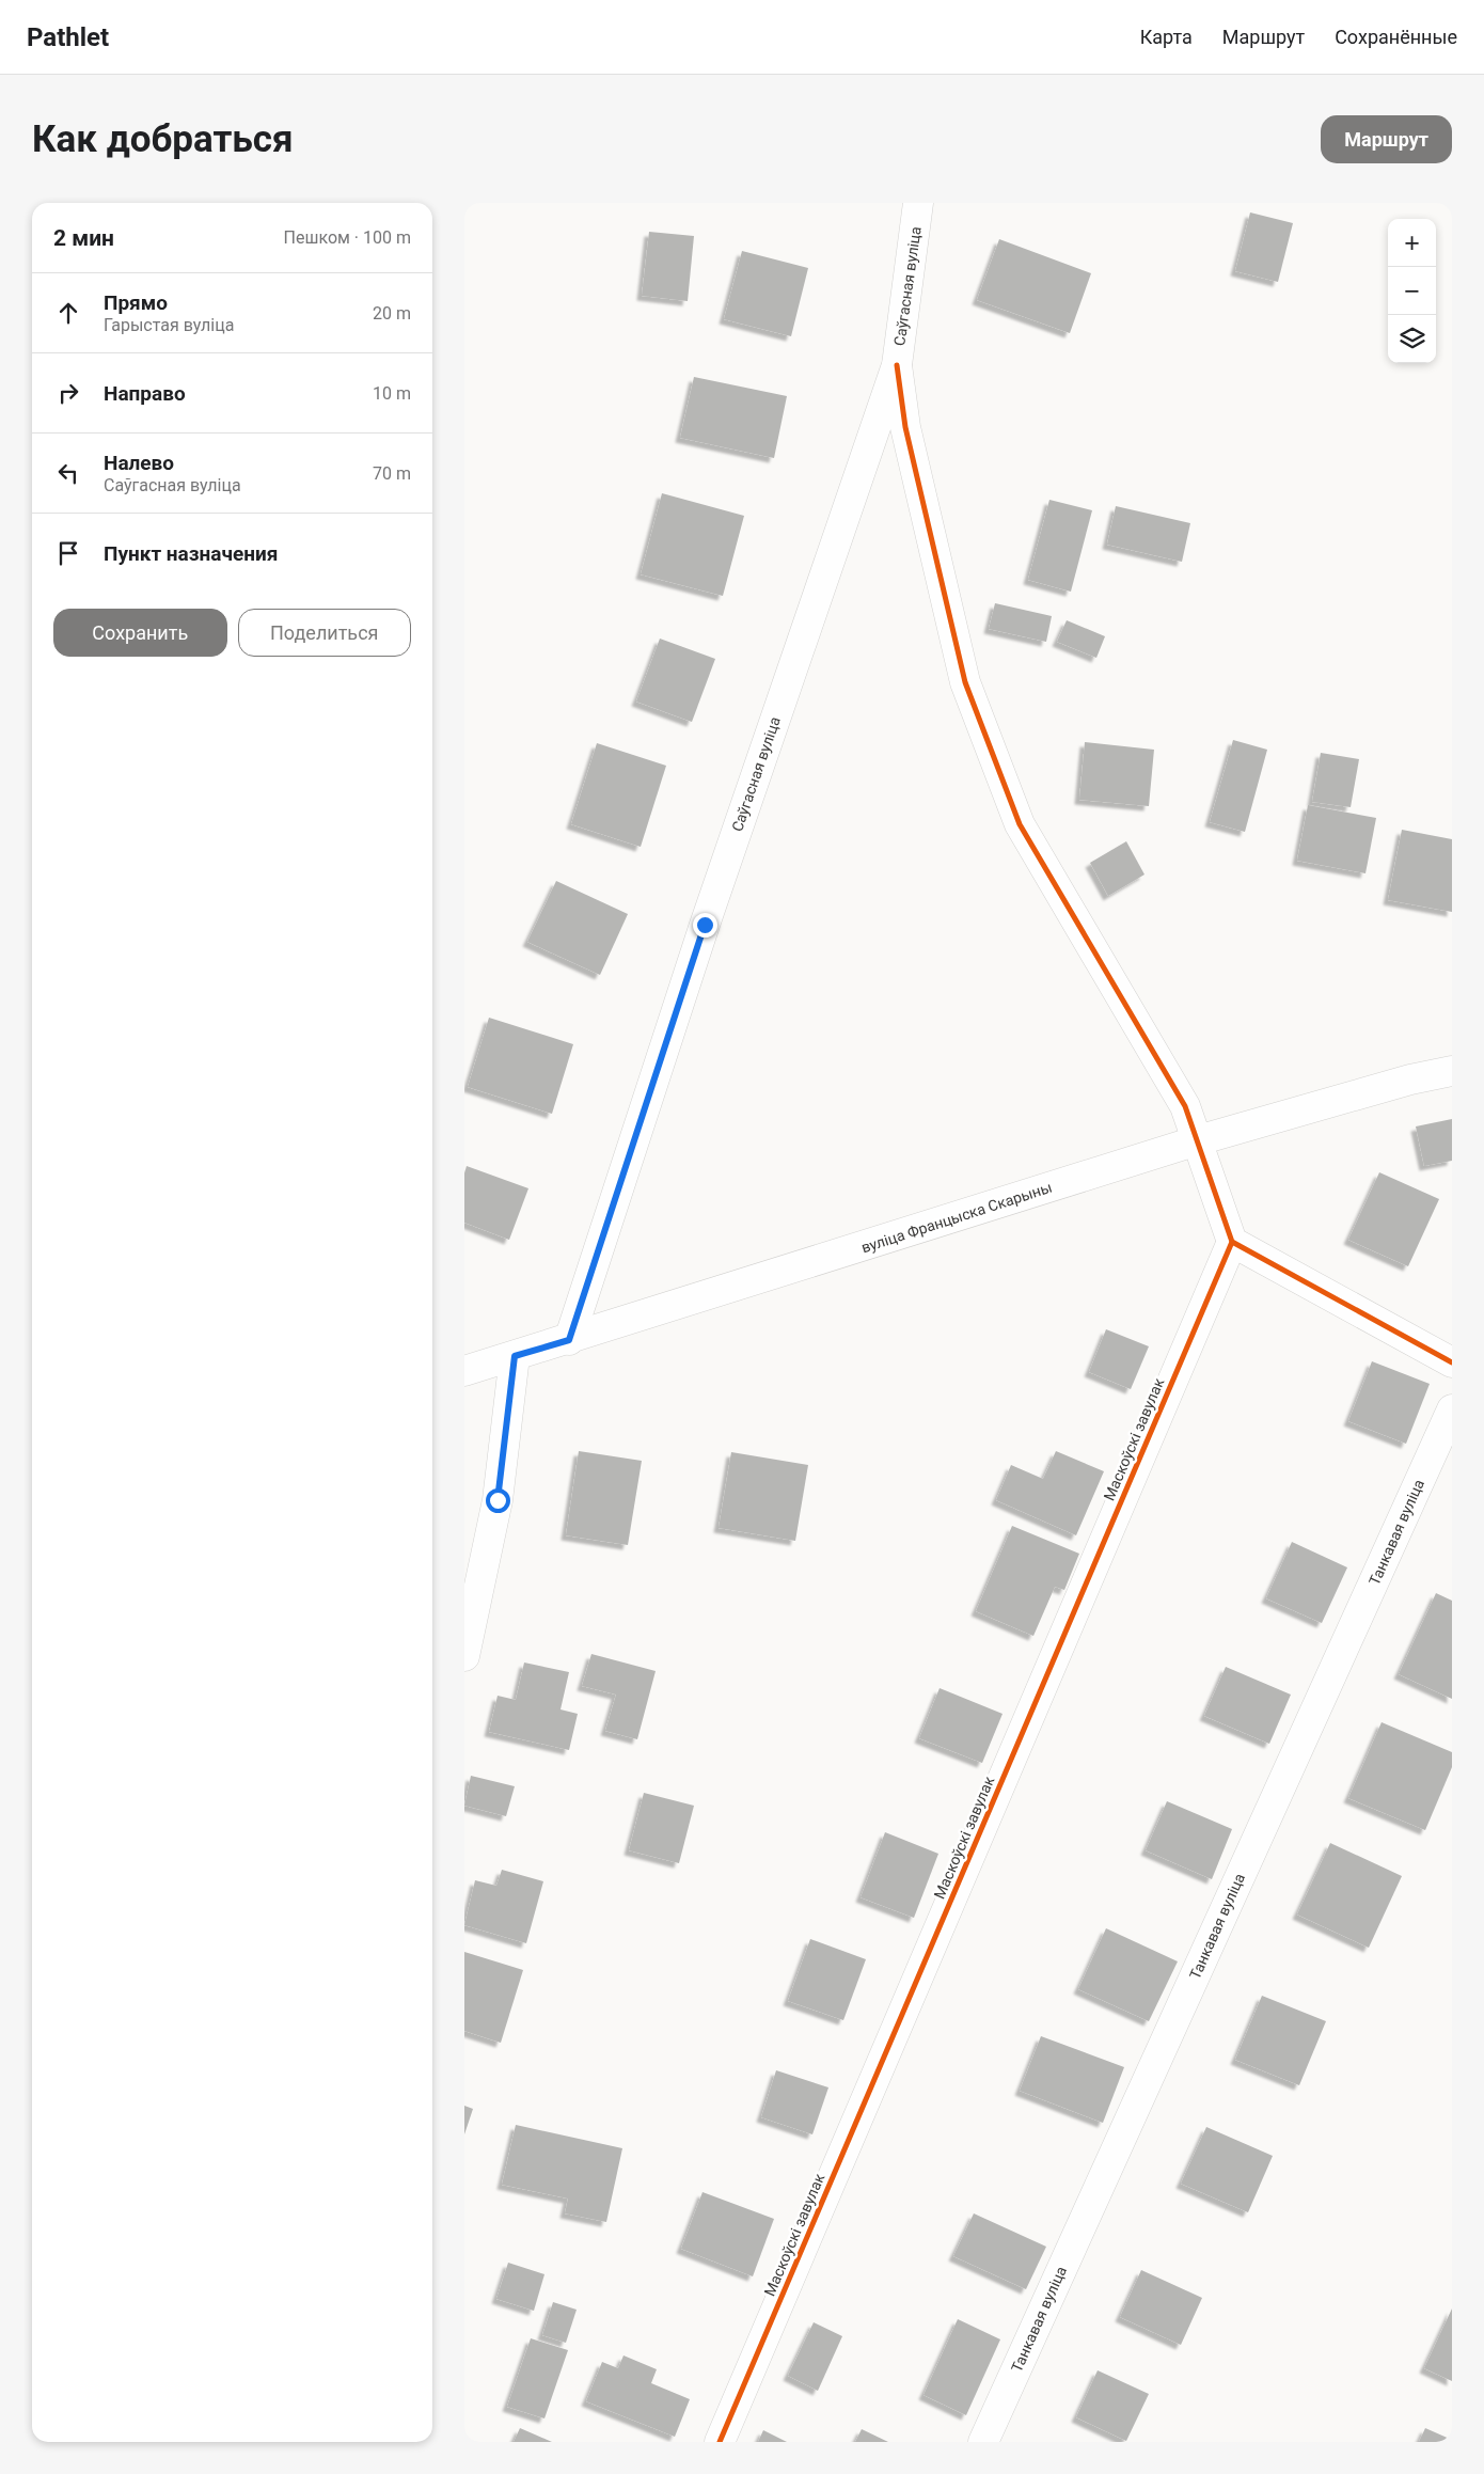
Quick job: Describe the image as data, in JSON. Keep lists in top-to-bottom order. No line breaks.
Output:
{"streets":{"street":["Саўгасная вуліца","вуліца Францыска Скарыны","Маскоўскі завулак","Танкавая вуліца"]},"crossings":[["Саўгасная вуліца","вуліца Францыска Скарыны"]],"page":{"header":"Pathlet","nav":["Карта","Маршрут","Сохранённые"],"buttons":["Маршрут",["Сохранить","Поделиться"]],"title":"Как добраться","heading":["2 мин","Пешком · 100 m"],"map_buttons":["+","−"],"list":[["Прямо","Гарыстая вуліца","20 m"],["Направо","10 m"],["Налево","Саўгасная вуліца","70 m"],"Пункт назначения"]}}
